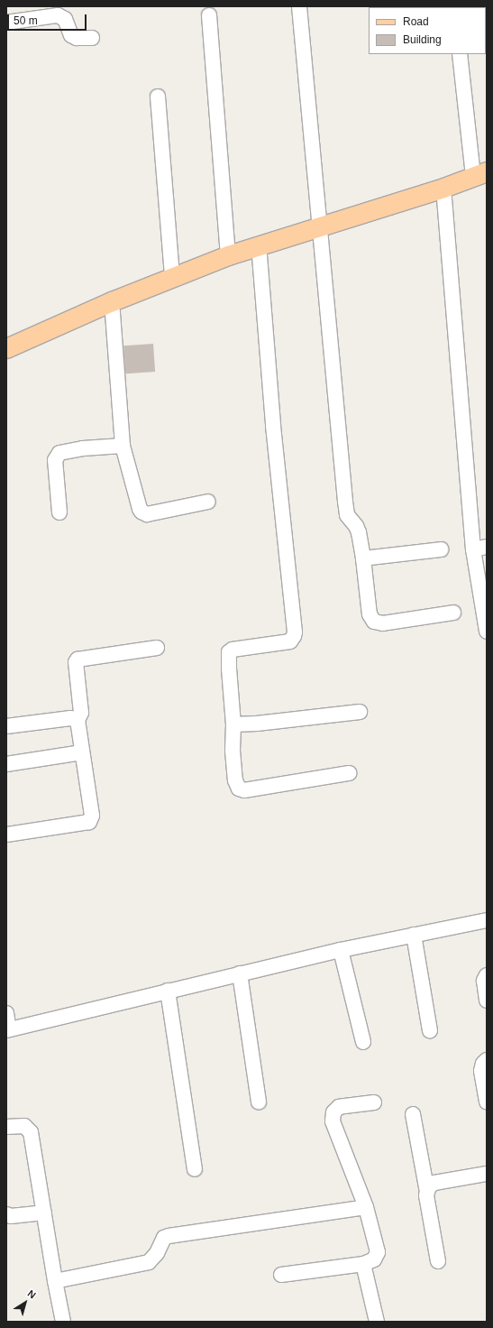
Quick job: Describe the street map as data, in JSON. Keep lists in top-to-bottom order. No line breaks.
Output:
{"legend":["Road","Building"],"scale_bar":"50 m","north":"top right"}
